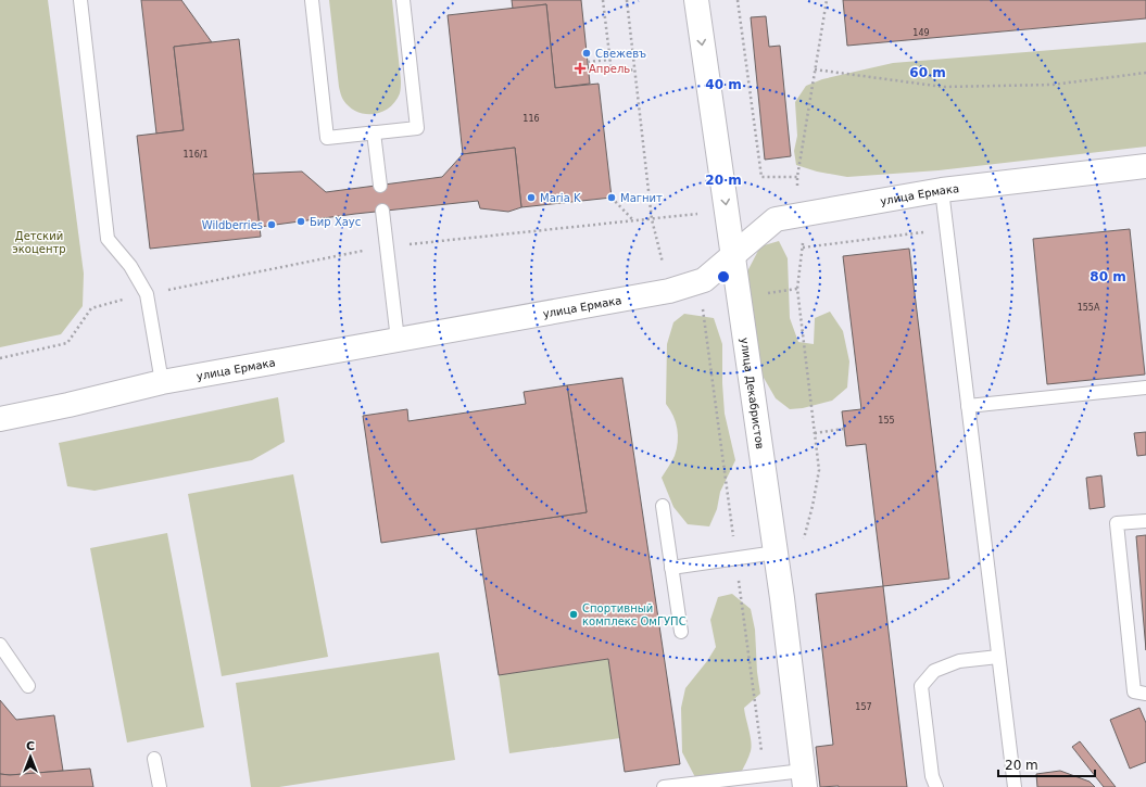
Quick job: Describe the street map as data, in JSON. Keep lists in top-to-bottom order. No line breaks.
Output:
{"streets":{"street":["улица Ермака","улица Декабристов"]},"crossings":[["улица Ермака","улица Декабристов"]],"parks":["Детский экоцентр"],"places":{"other":["Свежевъ","Maria K","Магнит","Бир Хаус","Wildberries","Спортивный комплекс ОмГУПС"],"health":["Апрель"]},"house_numbers":["149","116","116/1","155А","155","157"],"scale_bar":"20 m","north":"top","rings":["60 m","40 m","20 m","80 m"]}
